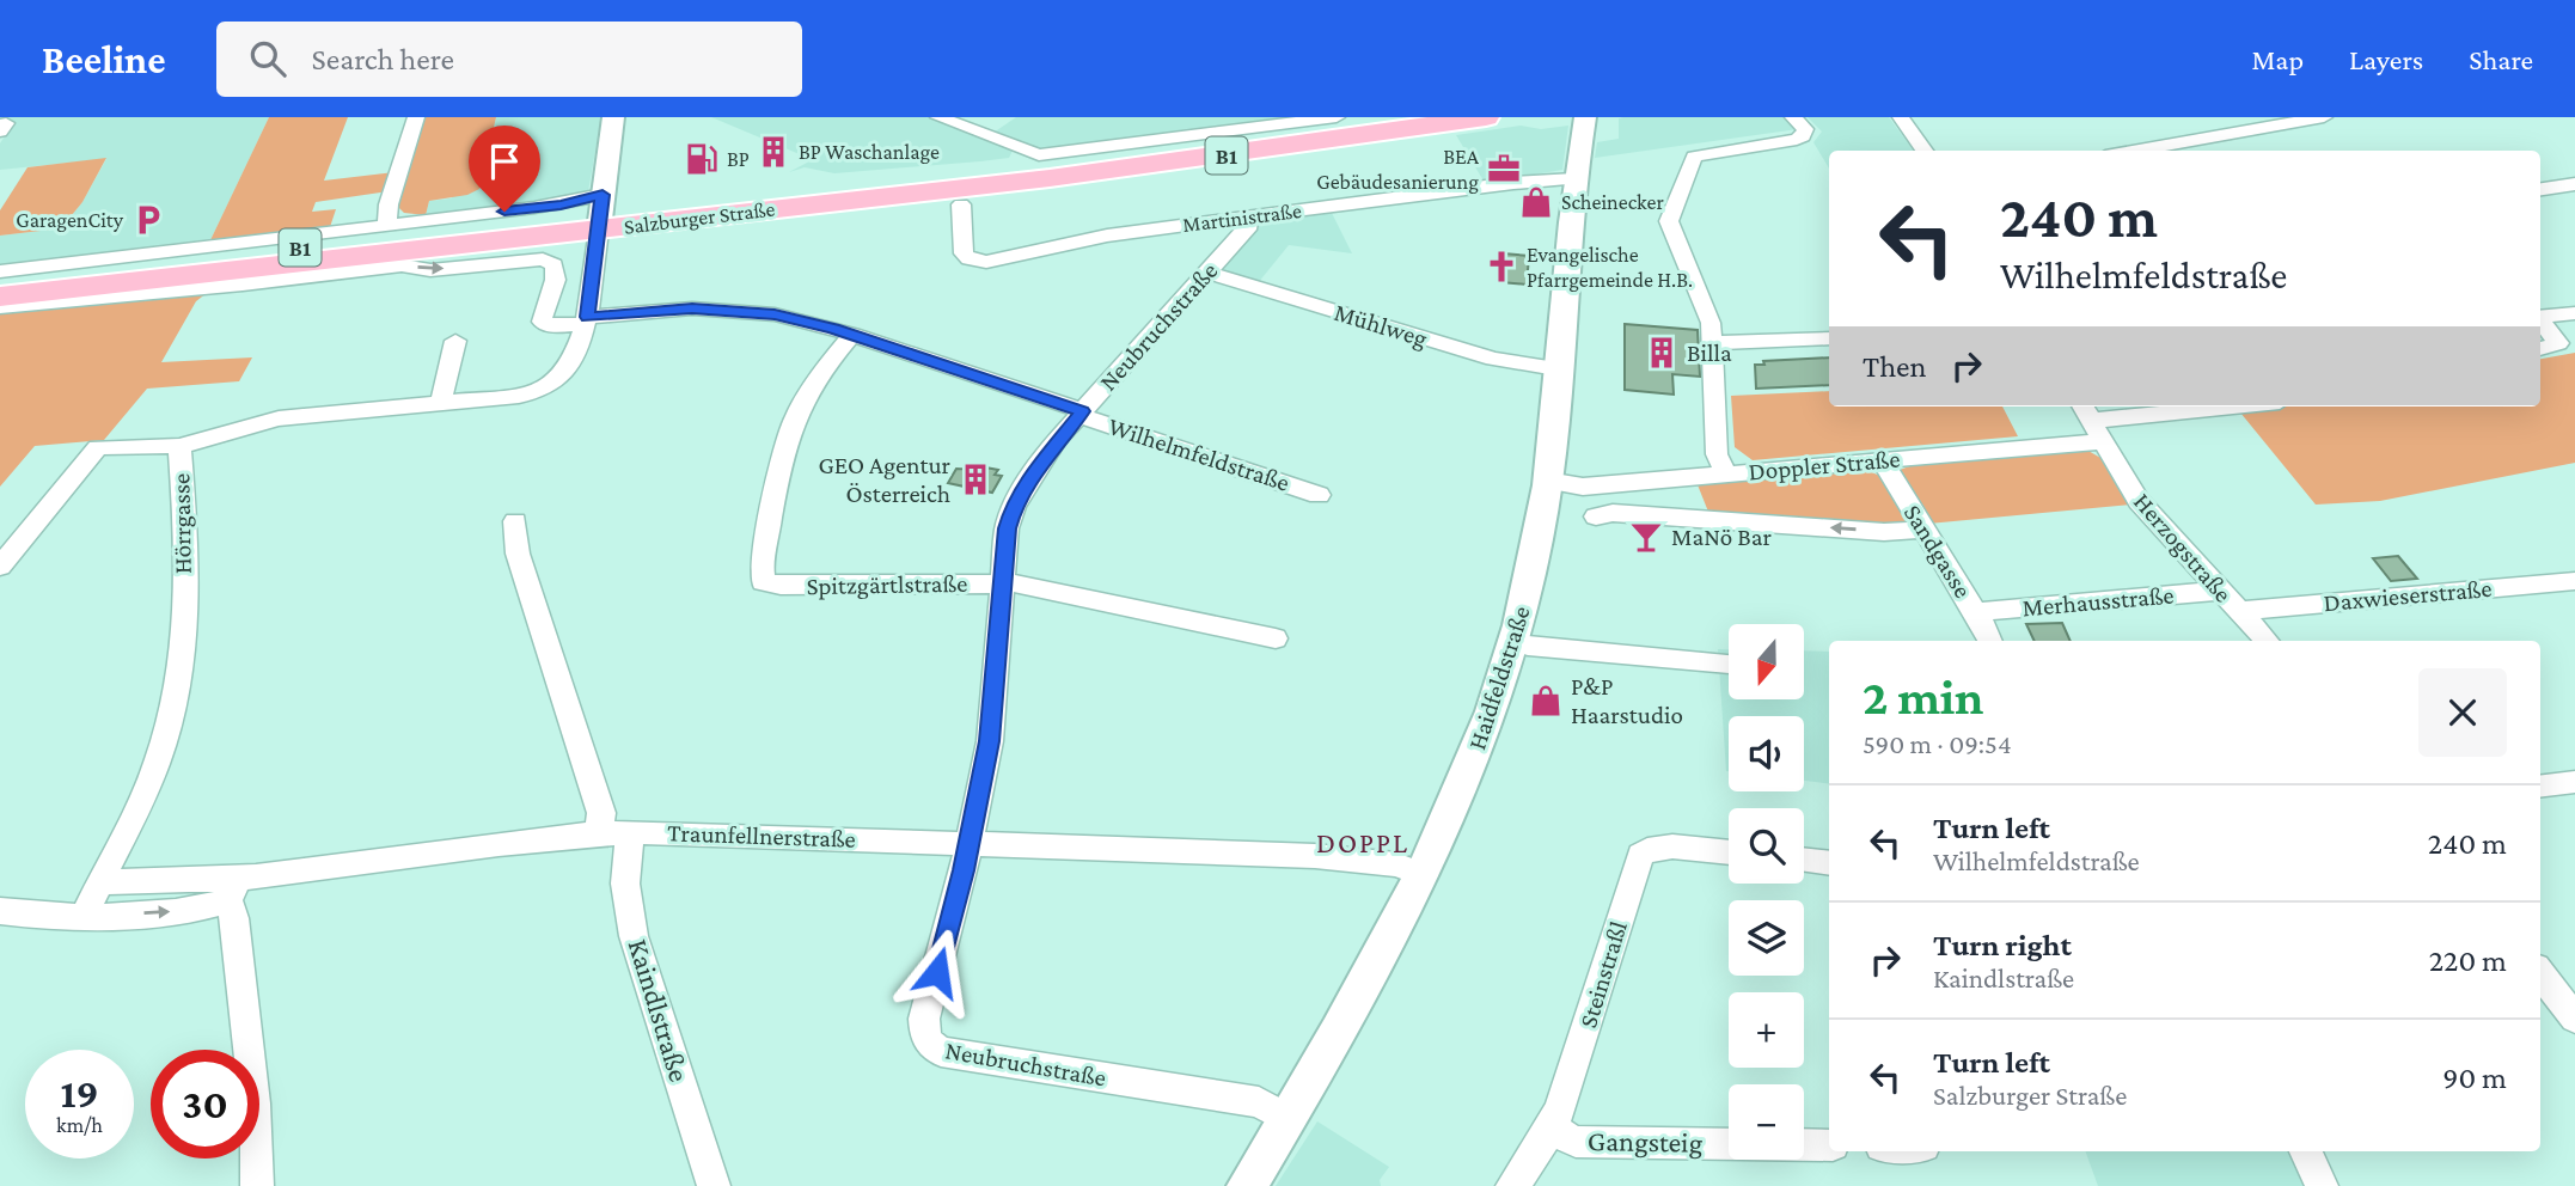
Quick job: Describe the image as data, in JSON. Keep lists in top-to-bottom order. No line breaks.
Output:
{"streets":{"main road":["B1","Salzburger Straße"],"street":["Martinistraße","Mühlweg","Neubruchstraße","Wilhelmfeldstraße","Doppler Straße","Hörrgasse","Herzogstraße","Sandgasse","Spitzgärtlstraße","Daxwieserstraße","Merhausstraße","Haidfeldstraße","Traunfellnerstraße","Steinstraßl","Kaindlstraße","Gangsteig"]},"crossings":[["B1","Salzburger Straße"],["Martinistraße","Neubruchstraße"],["Martinistraße","Haidfeldstraße"],["Mühlweg","Neubruchstraße"],["Mühlweg","Haidfeldstraße"],["Neubruchstraße","Wilhelmfeldstraße"],["Neubruchstraße","Spitzgärtlstraße"],["Neubruchstraße","Haidfeldstraße"],["Neubruchstraße","Traunfellnerstraße"],["Wilhelmfeldstraße","Hörrgasse"],["Wilhelmfeldstraße","Spitzgärtlstraße"],["Doppler Straße","Herzogstraße"],["Doppler Straße","Sandgasse"],["Doppler Straße","Haidfeldstraße"],["Hörrgasse","Traunfellnerstraße"],["Herzogstraße","Daxwieserstraße"],["Herzogstraße","Merhausstraße"],["Sandgasse","Merhausstraße"],["Haidfeldstraße","Traunfellnerstraße"],["Traunfellnerstraße","Kaindlstraße"],["Steinstraßl","Gangsteig"]],"districts":["DOPPL"],"places":{"building":["BP Waschanlage","Billa","GEO Agentur Österreich"],"fuel station":["BP"],"office":["BEA Gebäudesanierung"],"shop":["Scheinecker","P&P Haarstudio"],"parking":["GaragenCity"],"church":["Evangelische Pfarrgemeinde H.B."],"bar":["MaNö Bar"]},"north":"bottom","page":{"header":"Beeline","search":"Search here","nav":["Map","Layers","Share"],"turn":["240 m","Wilhelmfeldstraße"],"then":"Then","map_buttons":["+","−"],"heading":["2 min","590 m · 09:54"],"list":[{"name":"Turn left","note":"Wilhelmfeldstraße","value":"240 m"},{"name":"Turn right","note":"Kaindlstraße","value":"220 m"},{"name":"Turn left","note":"Salzburger Straße","value":"90 m"}],"speed":"19 km/h","limit":"30"}}
